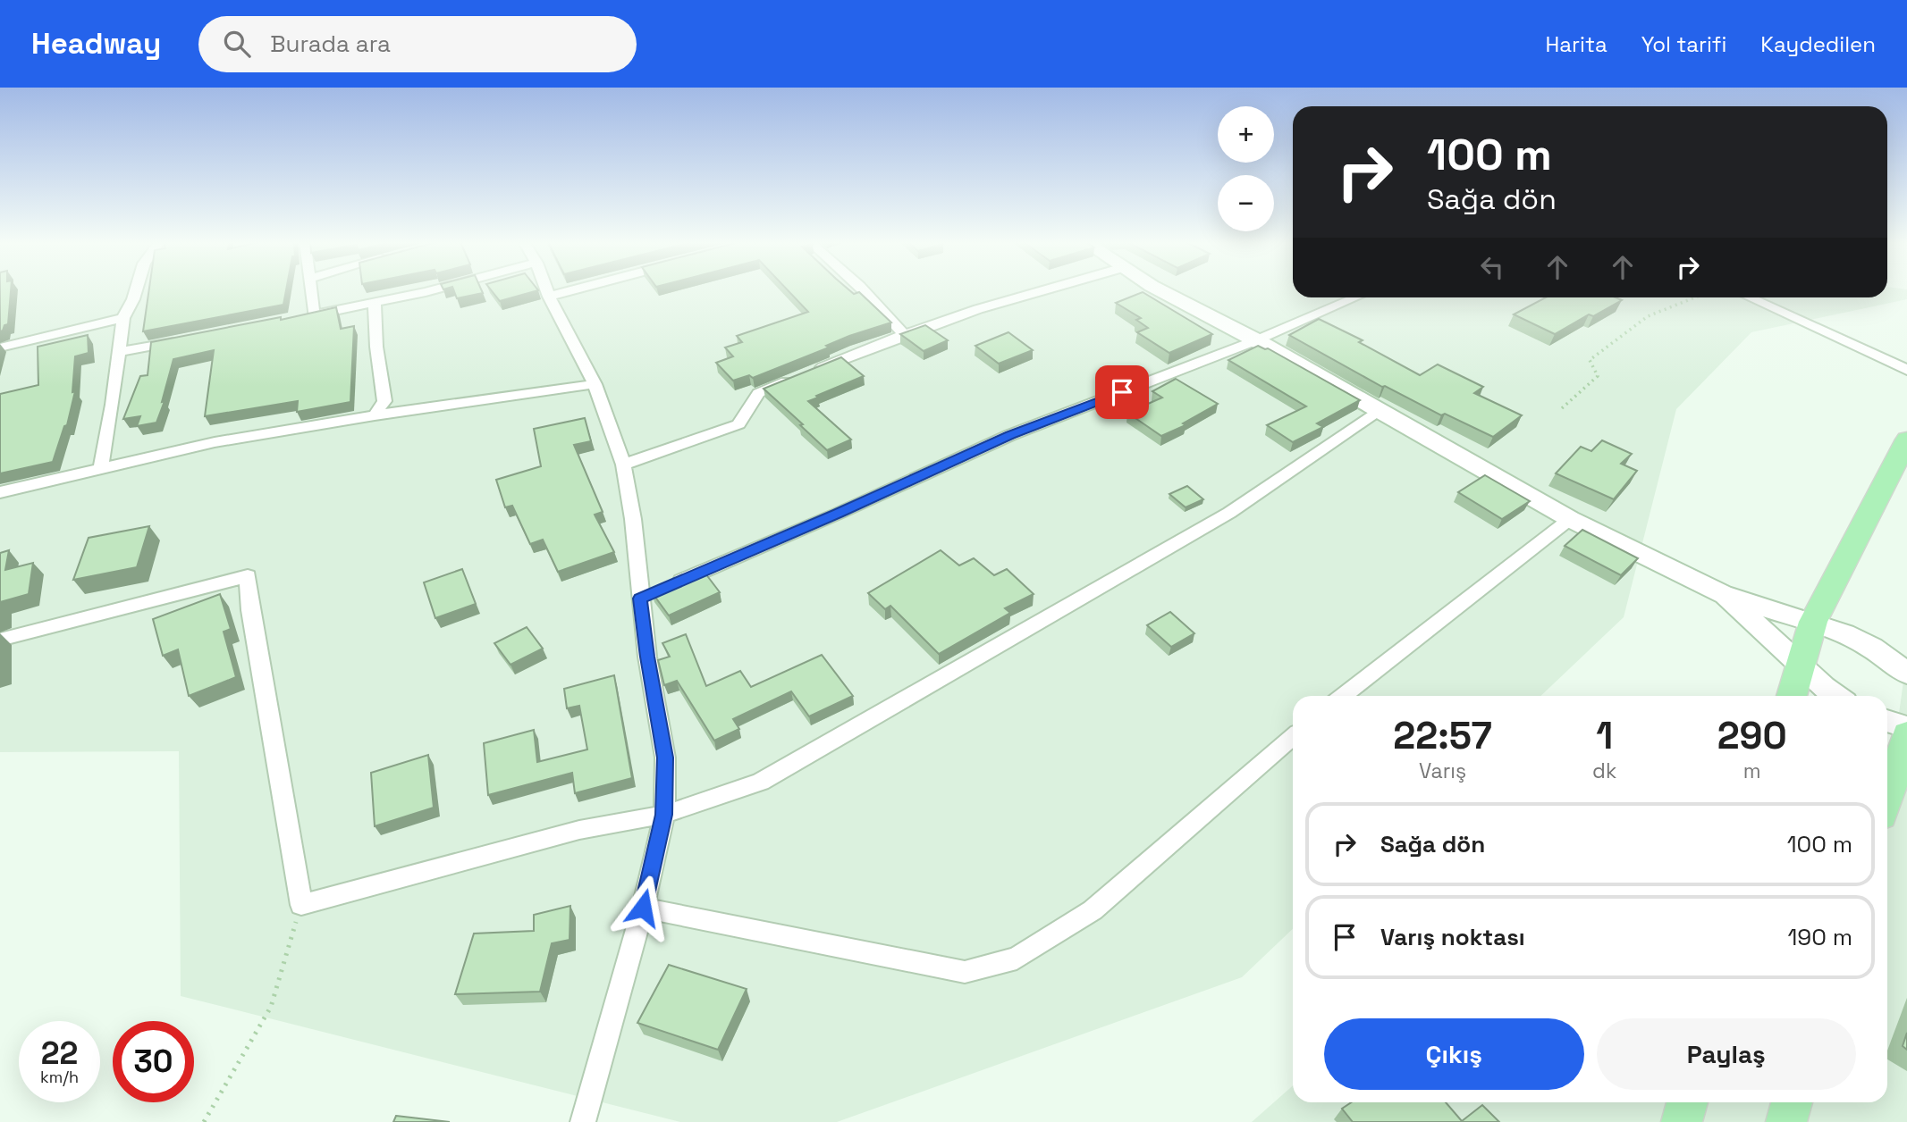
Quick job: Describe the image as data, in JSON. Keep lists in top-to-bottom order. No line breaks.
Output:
{"page":{"header":"Headway","search":"Burada ara","nav":["Harita","Yol tarifi","Kaydedilen"],"map_buttons":["+","−"],"turn":["100 m","Sağa dön"],"eta":["22:57","Varış","1","dk","290","m"],"list":[{"name":"Sağa dön","value":"100 m"},{"name":"Varış noktası","value":"190 m"}],"buttons":["Çıkış","Paylaş"],"speed":"22 km/h","limit":"30"}}
